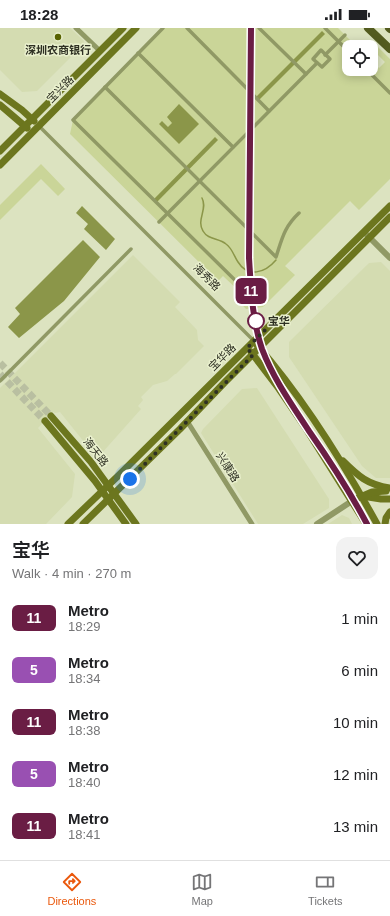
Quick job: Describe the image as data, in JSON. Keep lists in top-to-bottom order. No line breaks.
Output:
{"streets":{"main road":["宝兴路","海秀路","宝华路","海天路"],"street":["兴康路"]},"crossings":[["宝兴路","海秀路"],["海秀路","宝华路"],["宝华路","海天路"],["宝华路","兴康路"]],"places":["深圳农商银行","宝华"],"lines":["metro line 11"],"page":{"status":"18:28","on_map":"11","heading":["宝华","Walk · 4 min · 270 m"],"list":[{"mark":"11","name":"Metro","note":"18:29","value":"1 min"},{"mark":"5","name":"Metro","note":"18:34","value":"6 min"},{"mark":"11","name":"Metro","note":"18:38","value":"10 min"},{"mark":"5","name":"Metro","note":"18:40","value":"12 min"},{"mark":"11","name":"Metro","note":"18:41","value":"13 min"}],"tabs":["Directions","Map","Tickets"]}}
